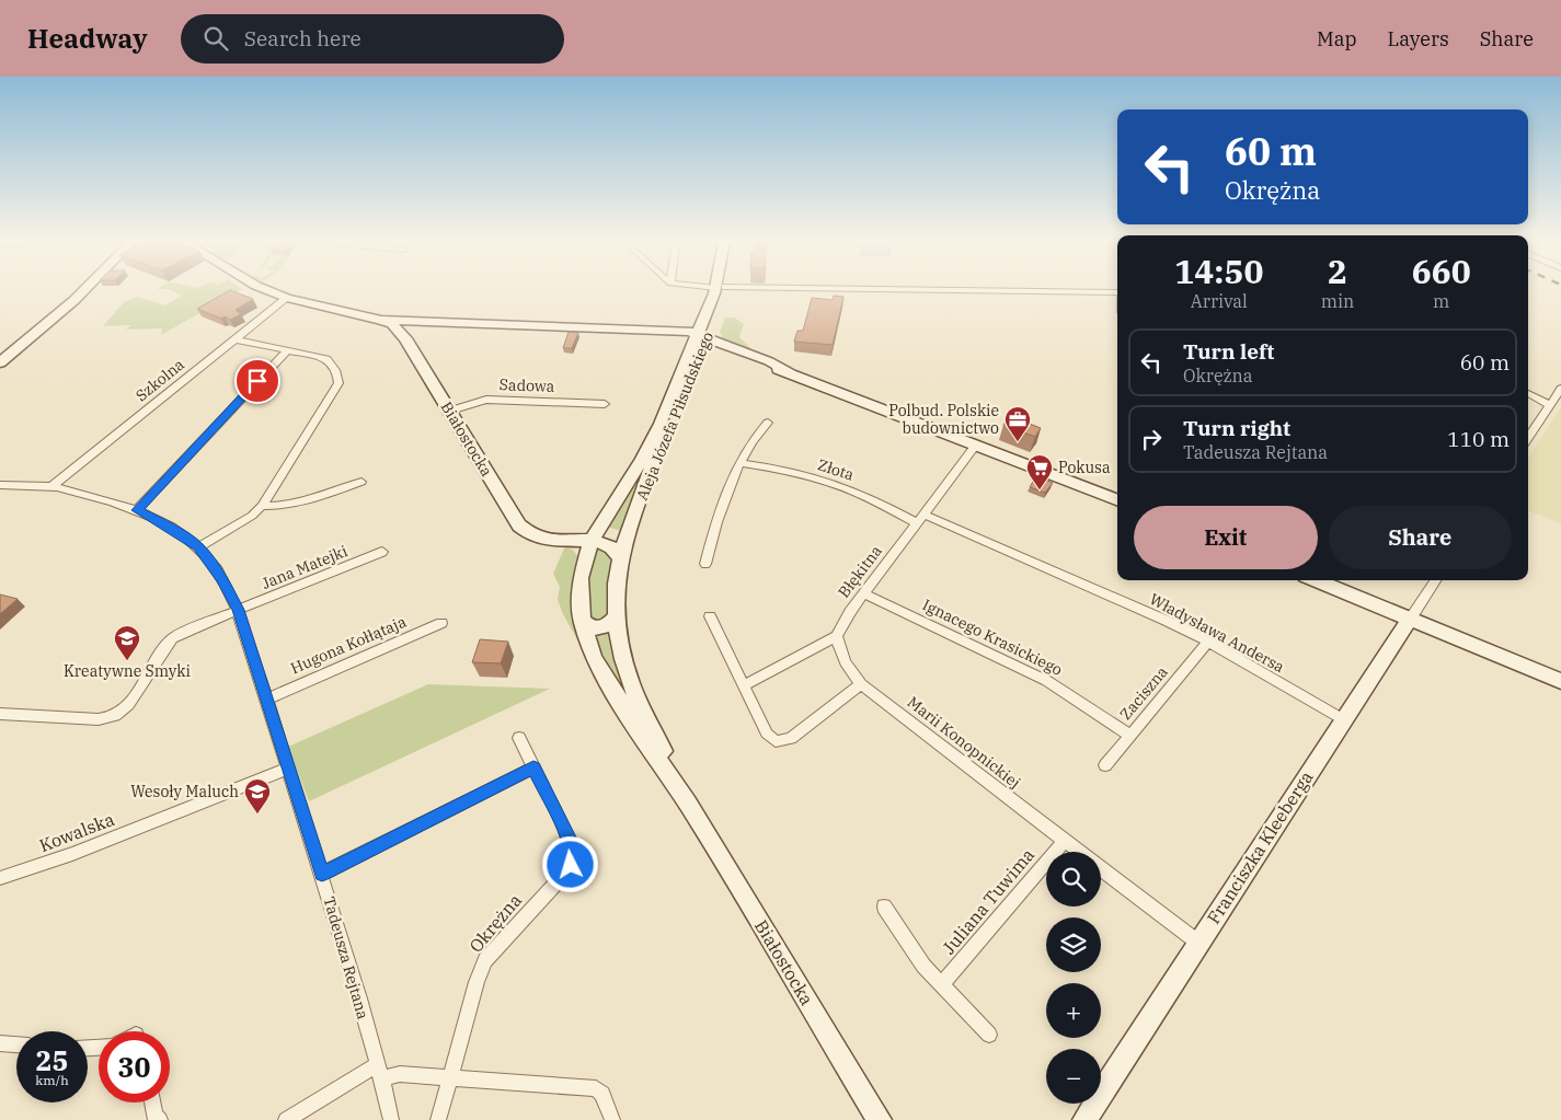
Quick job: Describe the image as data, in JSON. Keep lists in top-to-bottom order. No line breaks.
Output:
{"streets":{"street":["Szkolna","Sadowa","Aleja Józefa Piłsudskiego","Białostocka","Złota","Jana Matejki","Błękitna","Władysława Andersa","Ignacego Krasickiego","Hugona Kołłątaja","Zaciszna","Marii Konopnickiej","Kowalska","Franciszka Kleeberga","Juliana Tuwima","Okrężna","Tadeusza Rejtana"]},"crossings":[["Szkolna","Tadeusza Rejtana"],["Sadowa","Białostocka"],["Aleja Józefa Piłsudskiego","Białostocka"],["Złota","Błękitna"],["Złota","Władysława Andersa"],["Jana Matejki","Tadeusza Rejtana"],["Błękitna","Władysława Andersa"],["Błękitna","Ignacego Krasickiego"],["Błękitna","Marii Konopnickiej"],["Władysława Andersa","Zaciszna"],["Władysława Andersa","Franciszka Kleeberga"],["Ignacego Krasickiego","Zaciszna"],["Hugona Kołłątaja","Tadeusza Rejtana"],["Marii Konopnickiej","Franciszka Kleeberga"],["Marii Konopnickiej","Juliana Tuwima"],["Kowalska","Tadeusza Rejtana"]],"places":{"office":["Polbud. Polskie budownictwo"],"supermarket":["Pokusa"],"school or university":["Kreatywne Smyki","Wesoły Maluch"]},"page":{"header":"Headway","search":"Search here","nav":["Map","Layers","Share"],"turn":["60 m","Okrężna"],"eta":["14:50","Arrival","2","min","660","m"],"list":[{"name":"Turn left","note":"Okrężna","value":"60 m"},{"name":"Turn right","note":"Tadeusza Rejtana","value":"110 m"}],"buttons":["Exit","Share"],"map_buttons":["+","−"],"speed":"25 km/h","limit":"30"}}
